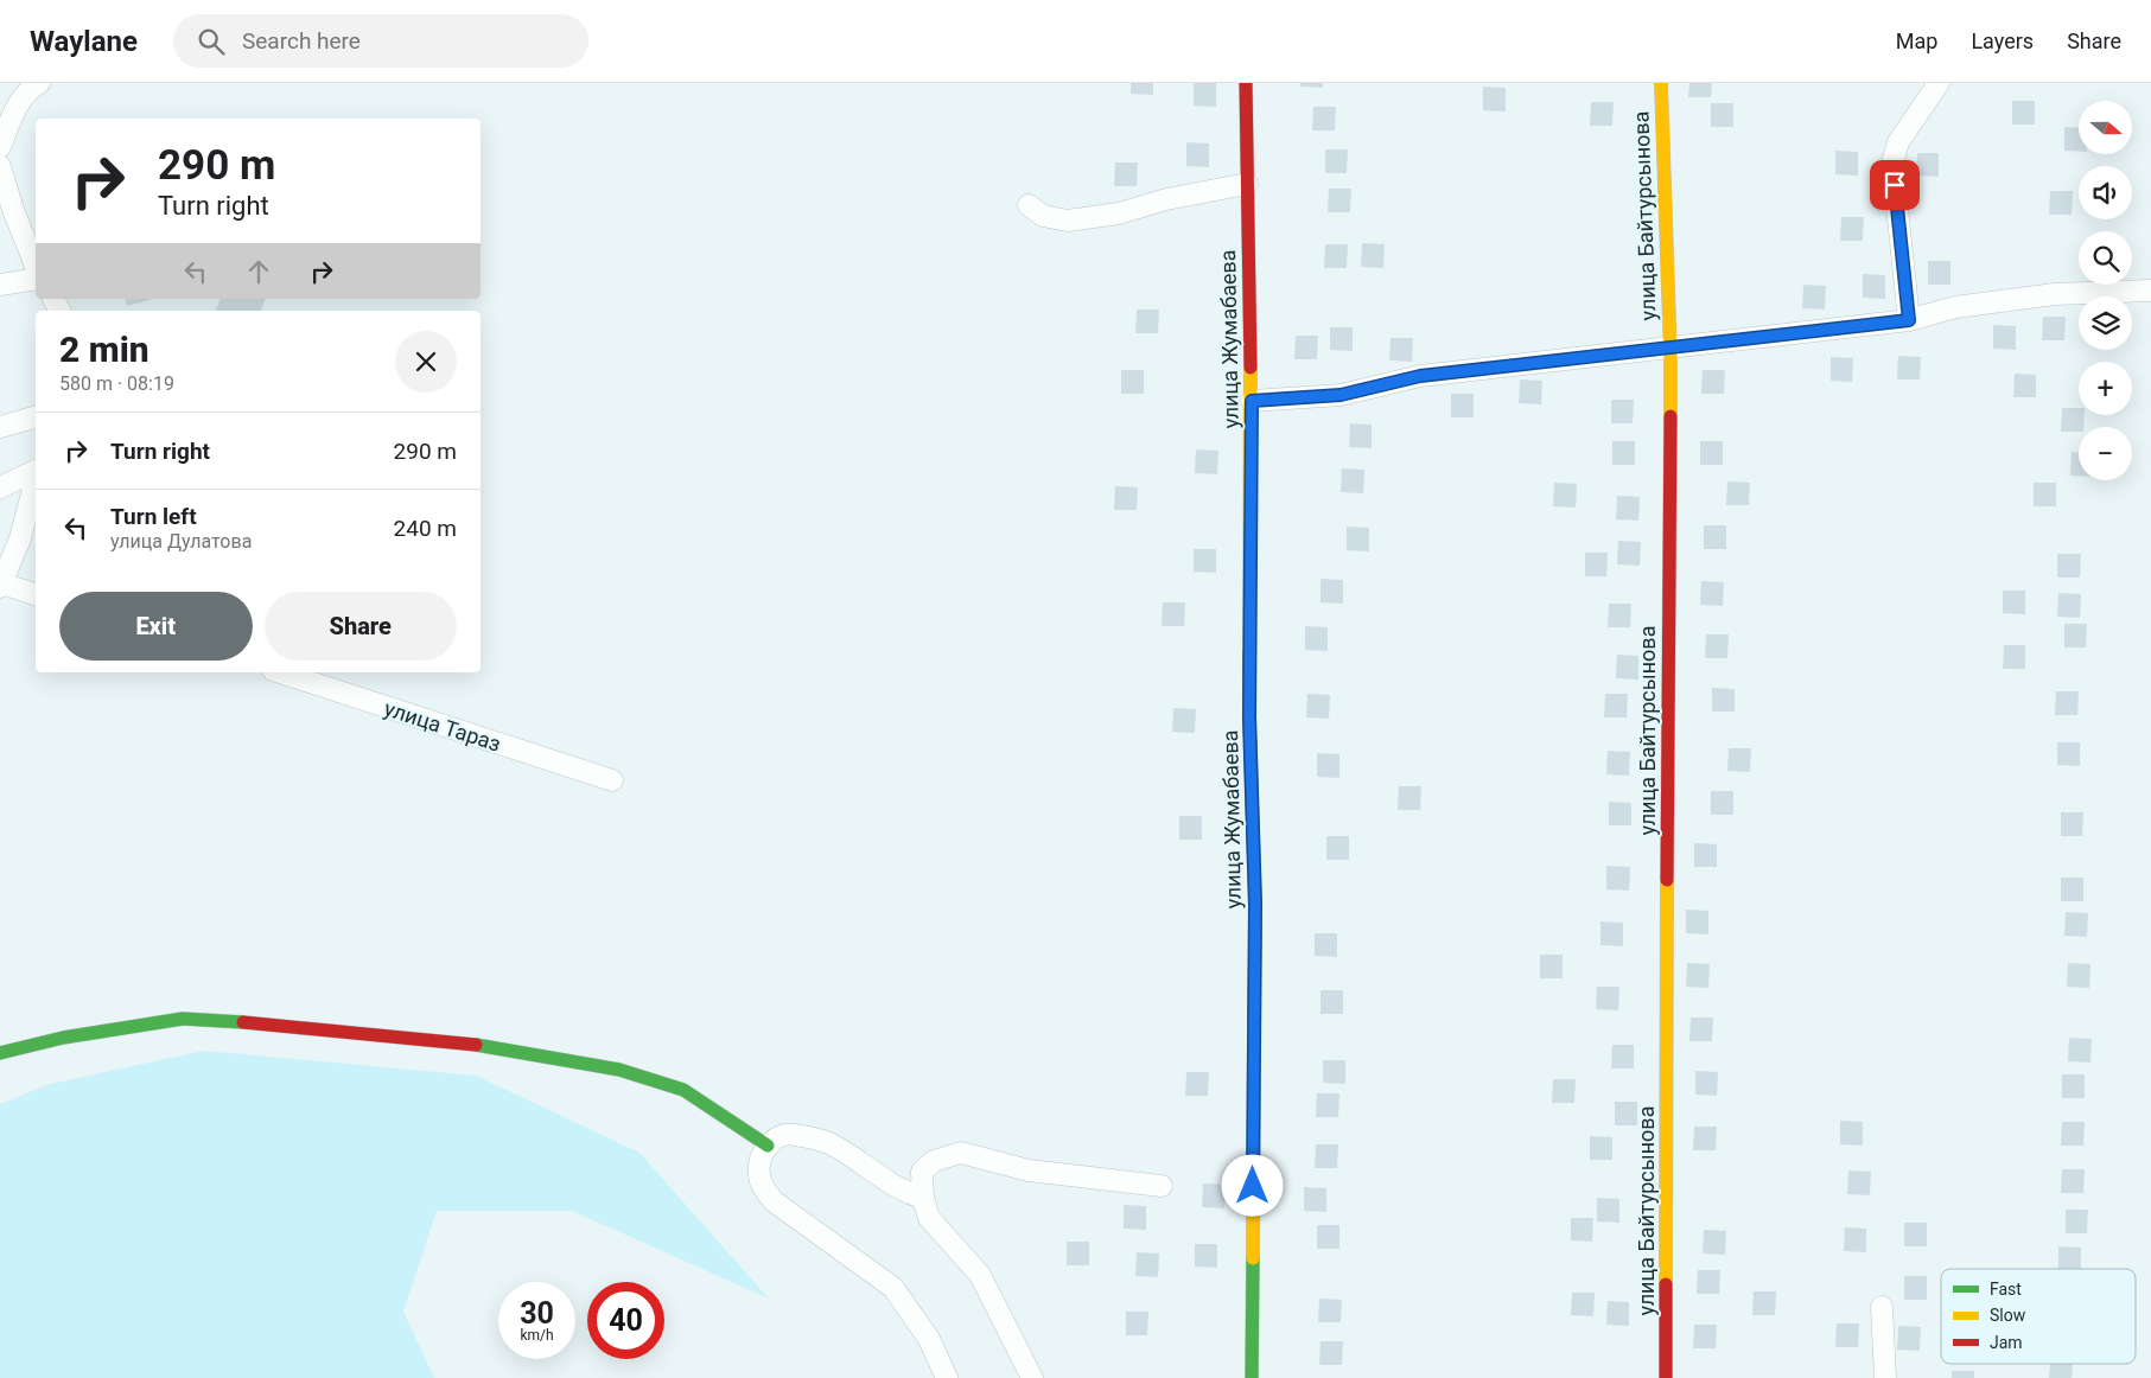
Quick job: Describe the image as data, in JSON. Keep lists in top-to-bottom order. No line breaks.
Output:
{"streets":{"street":["улица Байтурсынова","улица Жумабаева","улица Тараз"]},"legend":["Fast","Slow","Jam"],"north":"right","page":{"header":"Waylane","search":"Search here","nav":["Map","Layers","Share"],"map_buttons":["+","−"],"turn":["290 m","Turn right"],"heading":["2 min","580 m · 08:19"],"list":[{"name":"Turn right","value":"290 m"},{"name":"Turn left","note":"улица Дулатова","value":"240 m"}],"buttons":["Exit","Share"],"speed":"30 km/h","limit":"40"}}
